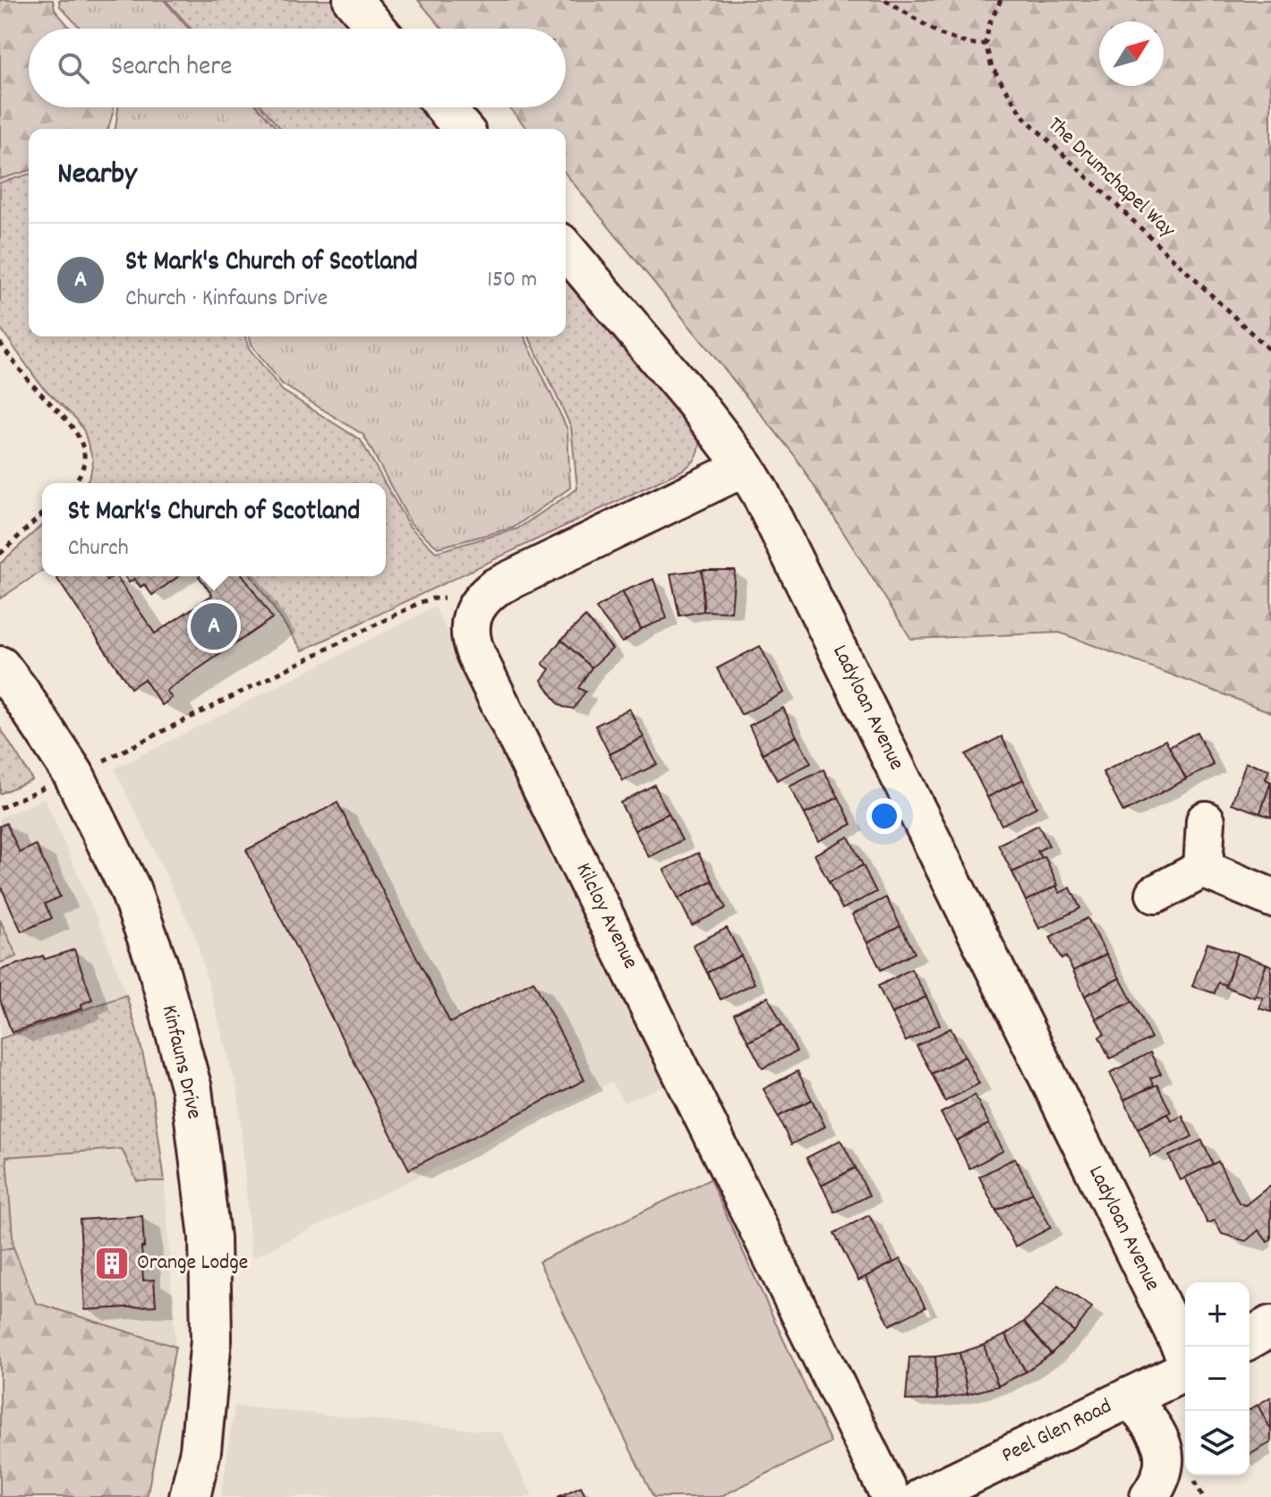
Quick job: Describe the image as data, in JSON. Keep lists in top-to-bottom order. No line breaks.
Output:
{"streets":{"street":["Ladyloan Avenue","Kilcloy Avenue","Kinfauns Drive","Peel Glen Road"],"path":["The Drumchapel Way"]},"places":{"building":["Orange Lodge"]},"north":"top right","page":{"search":"Search here","heading":"Nearby","list":[{"mark":"A","name":"St Mark's Church of Scotland","note":"Church · Kinfauns Drive","value":"150 m"}],"popup":["St Mark's Church of Scotland","Church"],"pins":"A","map_buttons":["+","−"]}}
